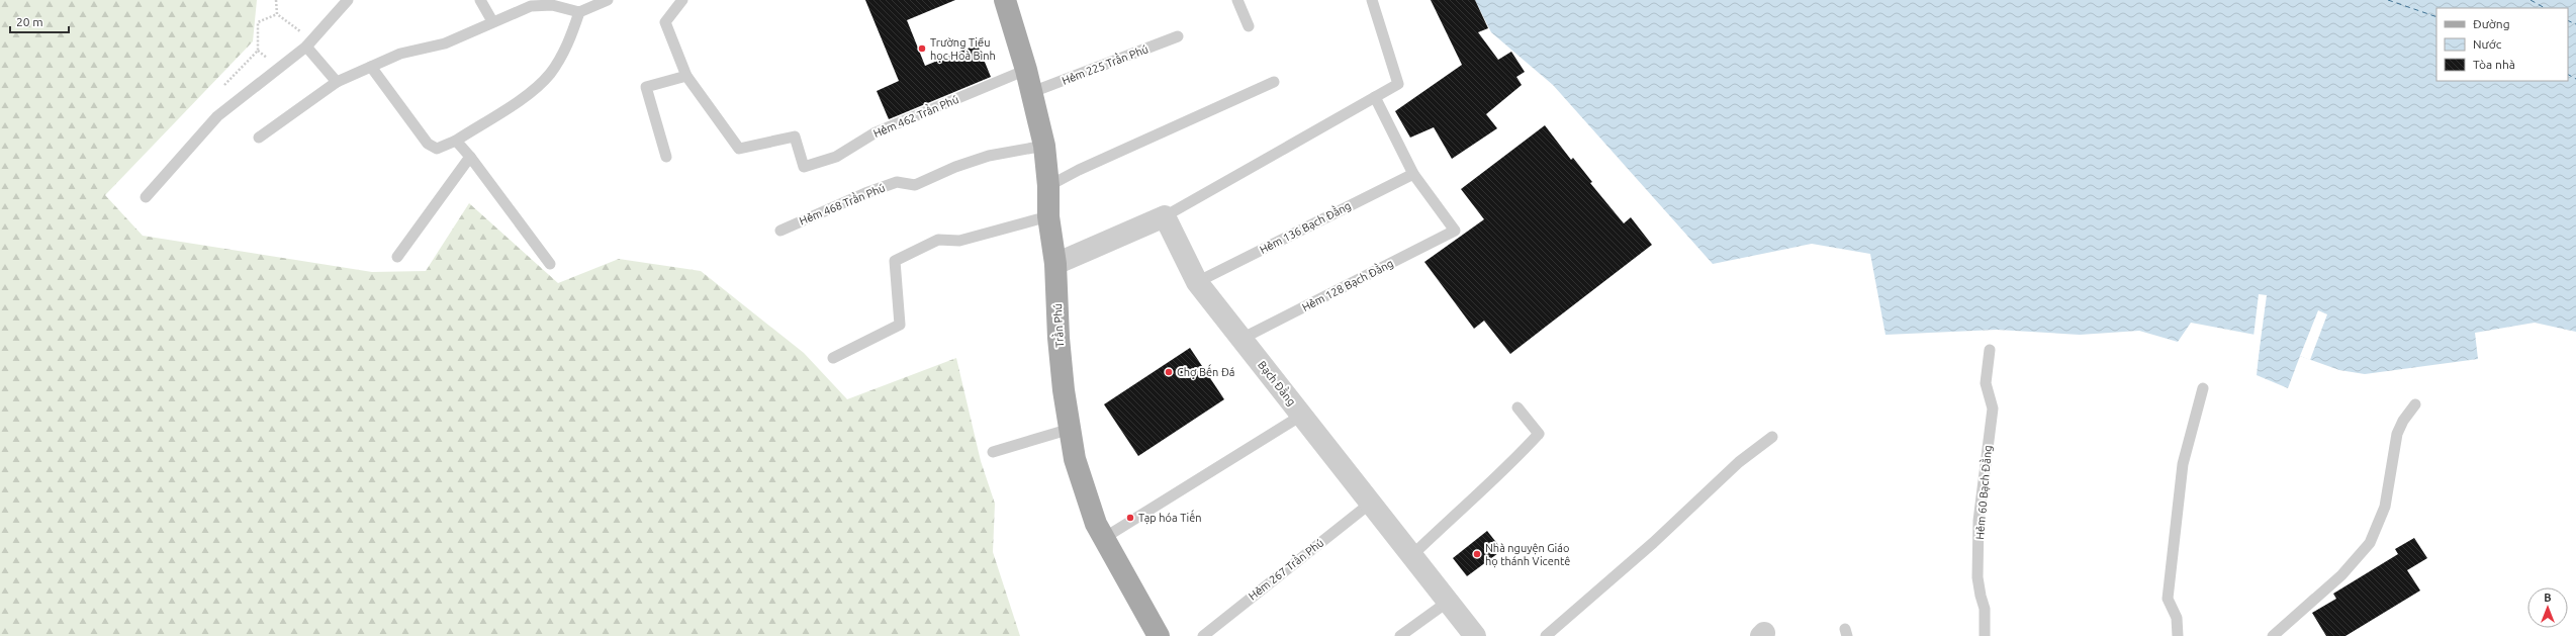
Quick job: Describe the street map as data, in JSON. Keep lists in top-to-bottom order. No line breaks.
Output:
{"streets":{"main road":["Trần Phú"],"street":["Bạch Đằng"],"lane":["Hẻm 225 Trần Phú","Hẻm 462 Trần Phú","Hẻm 468 Trần Phú","Hẻm 136 Bạch Đằng","Hẻm 128 Bạch Đằng","Hẻm 60 Bạch Đằng","Hẻm 267 Trần Phú"]},"crossings":[["Hẻm 225 Trần Phú","Trần Phú"],["Hẻm 462 Trần Phú","Trần Phú"],["Hẻm 468 Trần Phú","Trần Phú"],["Hẻm 136 Bạch Đằng","Hẻm 128 Bạch Đằng"],["Hẻm 136 Bạch Đằng","Bạch Đằng"],["Hẻm 128 Bạch Đằng","Bạch Đằng"],["Bạch Đằng","Hẻm 267 Trần Phú"]],"places":["Trường Tiểu học Hoà Bình","Chợ Bến Đá","Tạp hóa Tiến","Nhà nguyện Giáo họ thánh Vicentê"],"legend":["Đường","Nước","Tòa nhà"],"scale_bar":"20 m","north":"top"}
